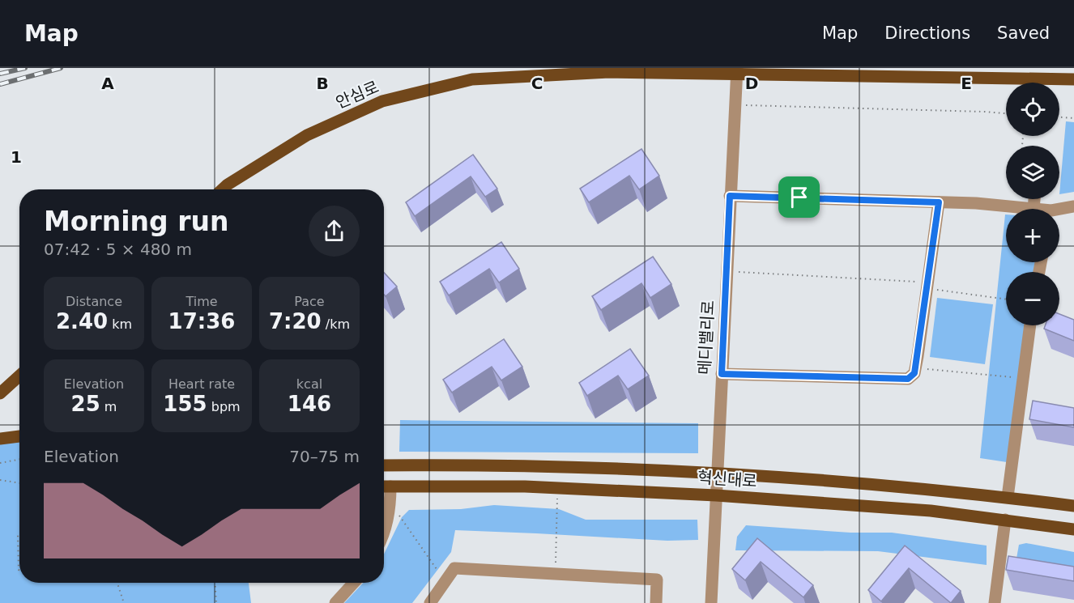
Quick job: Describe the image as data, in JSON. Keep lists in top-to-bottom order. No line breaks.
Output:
{"streets":{"main road":["안심로","혁신대로"],"street":["메디밸리로"]},"crossings":[["안심로","메디밸리로"],["메디밸리로","혁신대로"]],"page":{"header":"Map","nav":["Map","Directions","Saved"],"map_buttons":["+","−"],"heading":["Morning run","07:42 · 5 × 480 m"],"stats":[["Distance","2.40 km"],["Time","17:36"],["Pace","7:20 /km"],["Elevation","25 m"],["Heart rate","155 bpm"],["kcal","146"]],"chart":["Elevation","70–75 m"]},"grid":{"columns":["A","B","C","D","E"],"rows":["1"]}}
